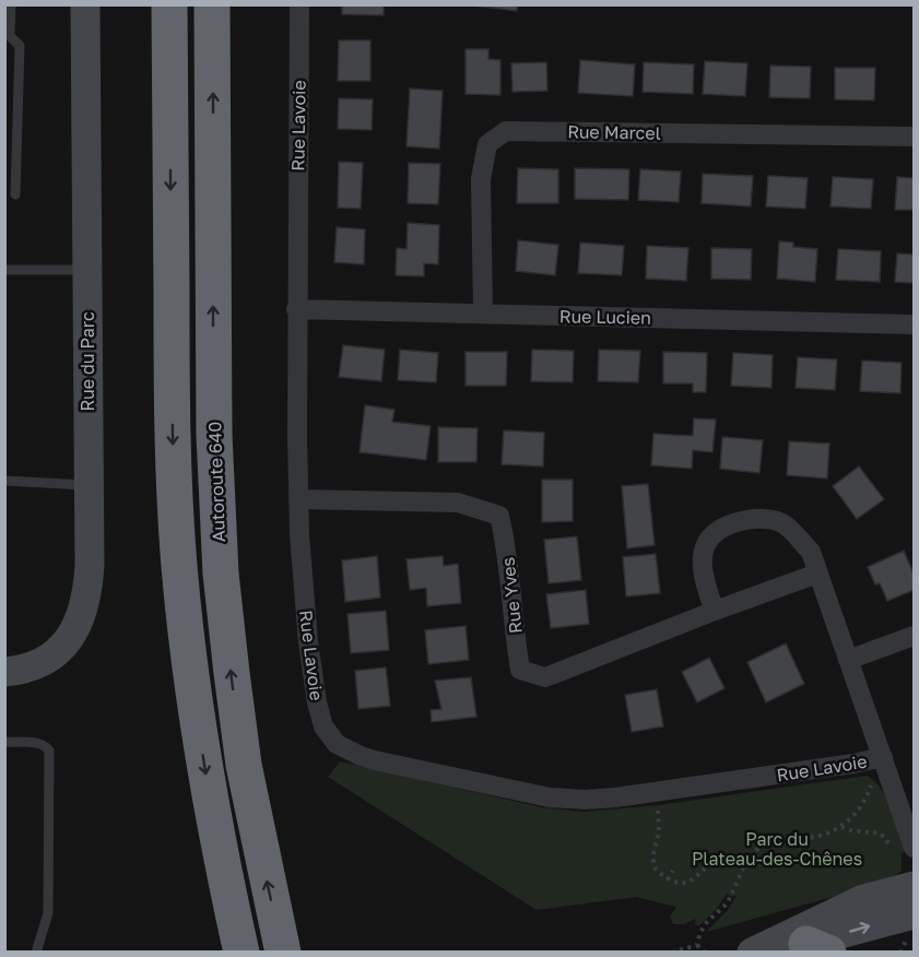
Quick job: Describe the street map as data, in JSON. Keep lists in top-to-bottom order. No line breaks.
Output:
{"streets":{"highway":["Autoroute 640"],"street":["Rue Lavoie","Rue Marcel","Rue Lucien","Rue du Parc","Rue Yves"]},"crossings":[["Rue Lavoie","Rue Lucien"],["Rue Lavoie","Rue Yves"],["Rue Marcel","Rue Lucien"]],"parks":["Parc du Plateau-des-Chênes"]}
